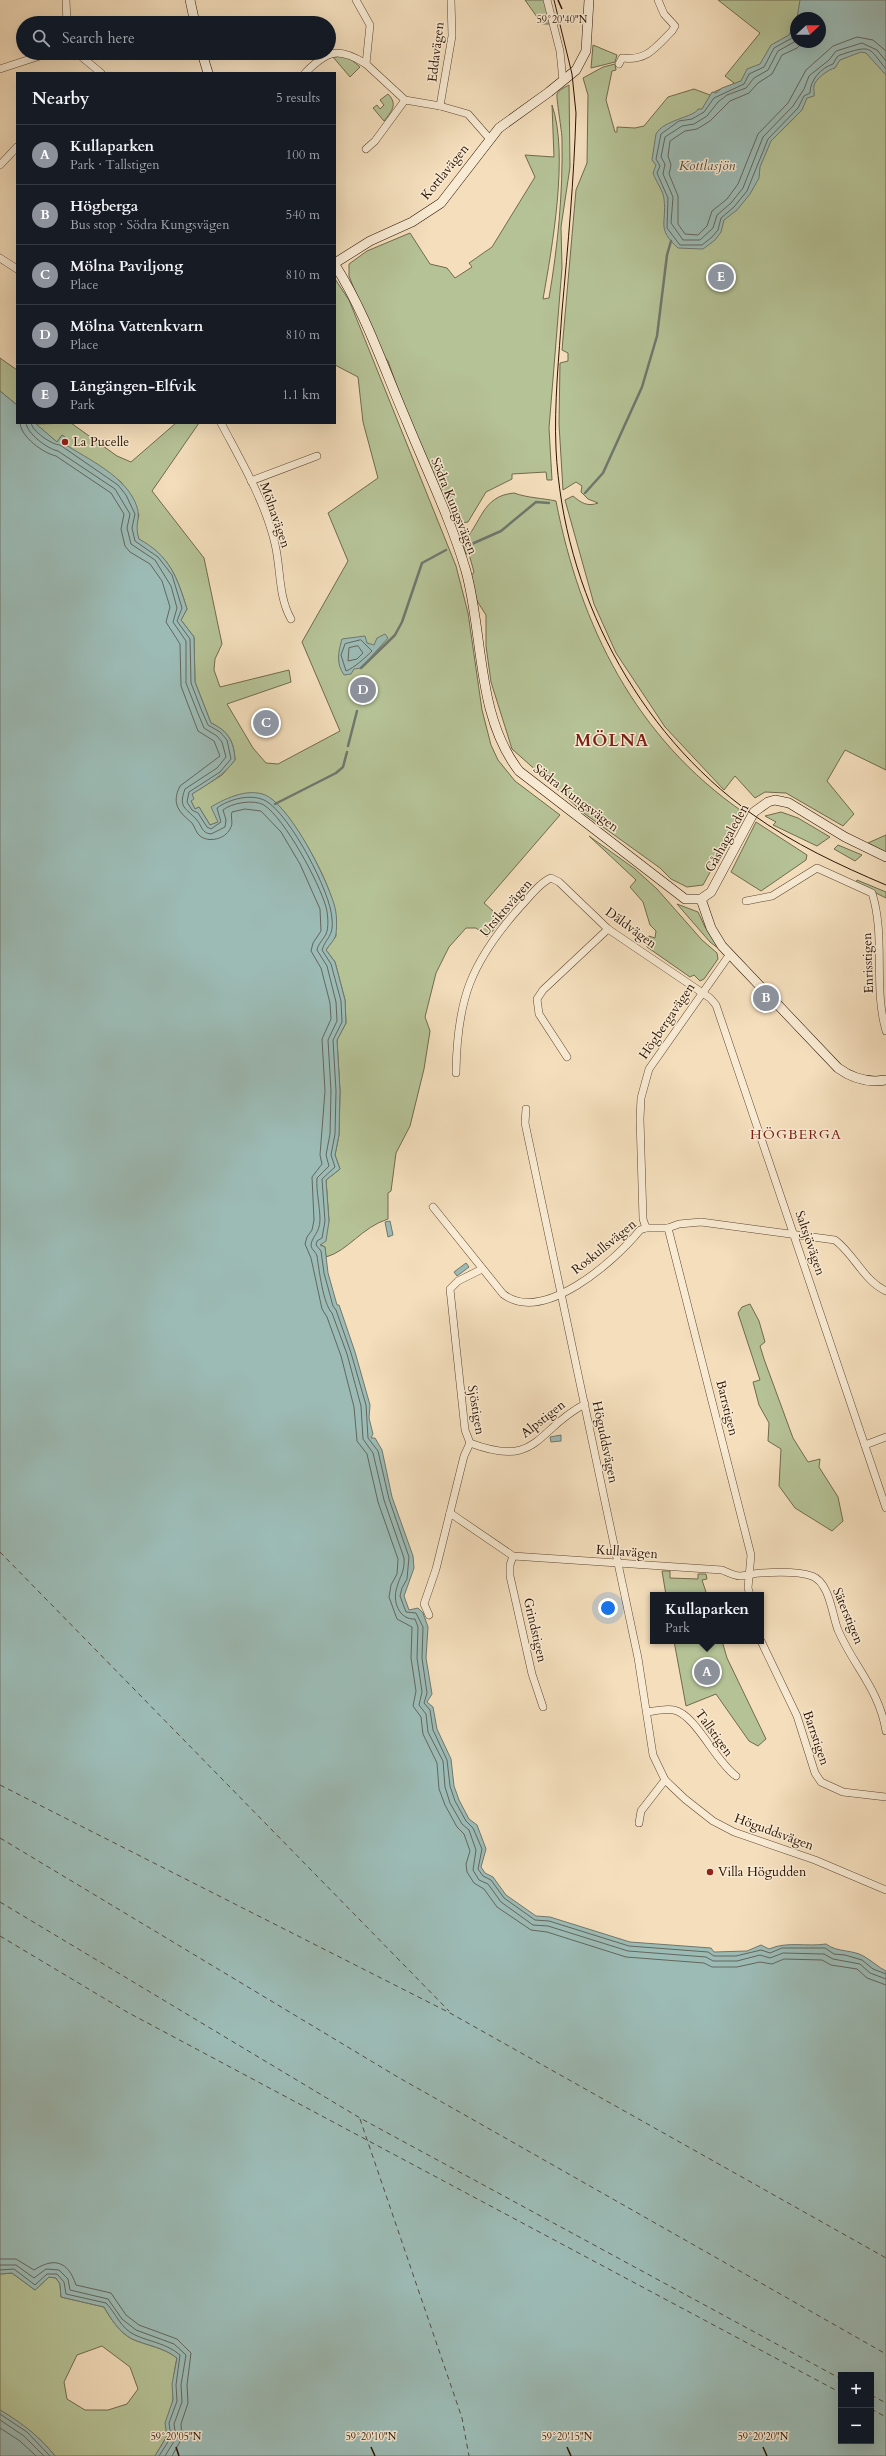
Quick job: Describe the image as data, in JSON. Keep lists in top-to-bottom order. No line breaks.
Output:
{"streets":{"main road":["Kottlavägen","Södra Kungsvägen","Gåshagaleden"],"street":["Eddavägen","Mölnavägen","Utsiktsvägen","Däldvägen","Enrisstigen","Högbergavägen","Saltsjövägen","Roskullsvägen","Barrstigen","Sjöstigen","Alpstigen","Höguddsvägen","Kullavägen","Säterstigen","Grindstigen","Tallstigen"]},"crossings":[["Södra Kungsvägen","Gåshagaleden"],["Utsiktsvägen","Däldvägen"],["Däldvägen","Högbergavägen"],["Däldvägen","Saltsjövägen"],["Högbergavägen","Saltsjövägen"],["Högbergavägen","Roskullsvägen"],["Saltsjövägen","Roskullsvägen"],["Roskullsvägen","Barrstigen"],["Roskullsvägen","Sjöstigen"],["Roskullsvägen","Höguddsvägen"],["Barrstigen","Kullavägen"],["Sjöstigen","Alpstigen"],["Alpstigen","Höguddsvägen"],["Höguddsvägen","Kullavägen"],["Höguddsvägen","Tallstigen"],["Kullavägen","Säterstigen"],["Kullavägen","Grindstigen"]],"districts":["MÖLNA","HÖGBERGA"],"water":["Kottlasjön"],"places":["La Pucelle","Villa Högudden"],"north":"right","page":{"search":"Search here","heading":["Nearby","5 results"],"list":[{"mark":"A","name":"Kullaparken","note":"Park · Tallstigen","value":"100 m"},{"mark":"B","name":"Högberga","note":"Bus stop · Södra Kungsvägen","value":"540 m"},{"mark":"C","name":"Mölna Paviljong","note":"Place","value":"810 m"},{"mark":"D","name":"Mölna Vattenkvarn","note":"Place","value":"810 m"},{"mark":"E","name":"Långängen-Elfvik","note":"Park","value":"1.1 km"}],"pins":["E","D","C","B","A"],"popup":["Kullaparken","Park"],"map_buttons":["+","−"]},"coordinates":["59°20'40\"N","59°20'05\"N","59°20'10\"N","59°20'15\"N","59°20'20\"N"]}
